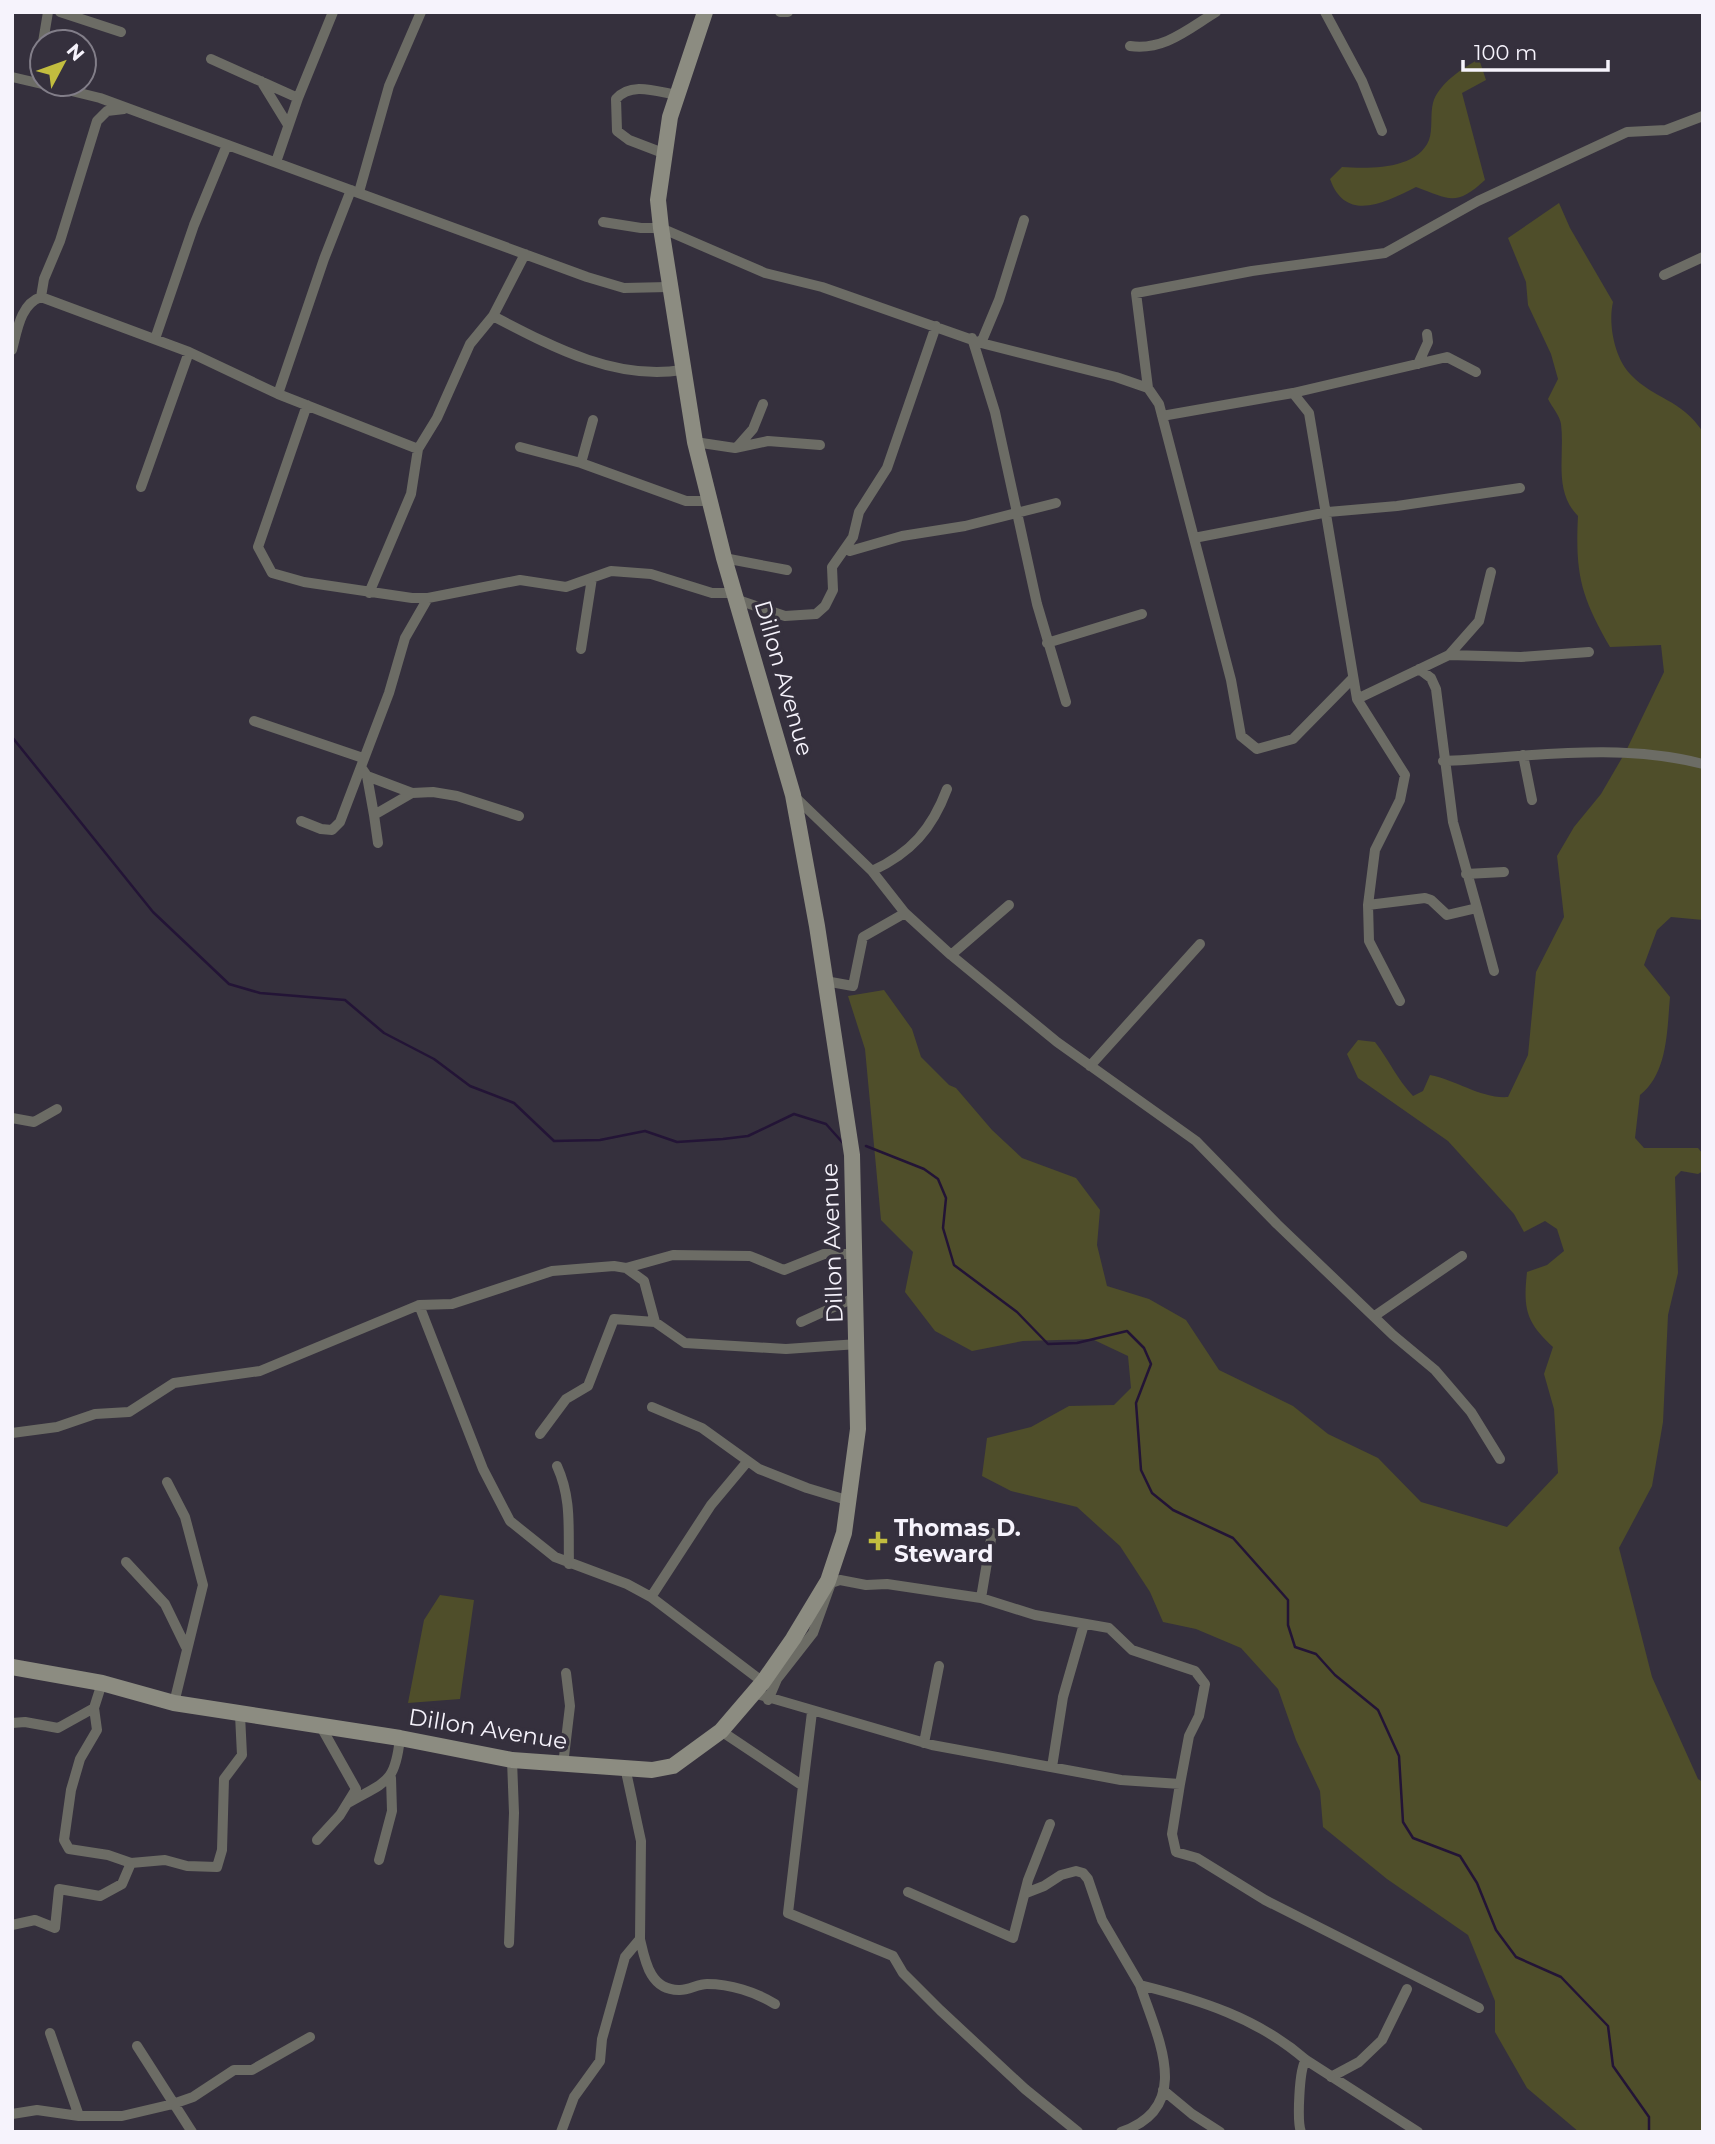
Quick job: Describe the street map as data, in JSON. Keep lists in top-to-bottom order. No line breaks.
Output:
{"streets":{"street":["Dillon Avenue"]},"places":{"health":["Thomas D. Steward"]},"scale_bar":"100 m","north":"top right"}
